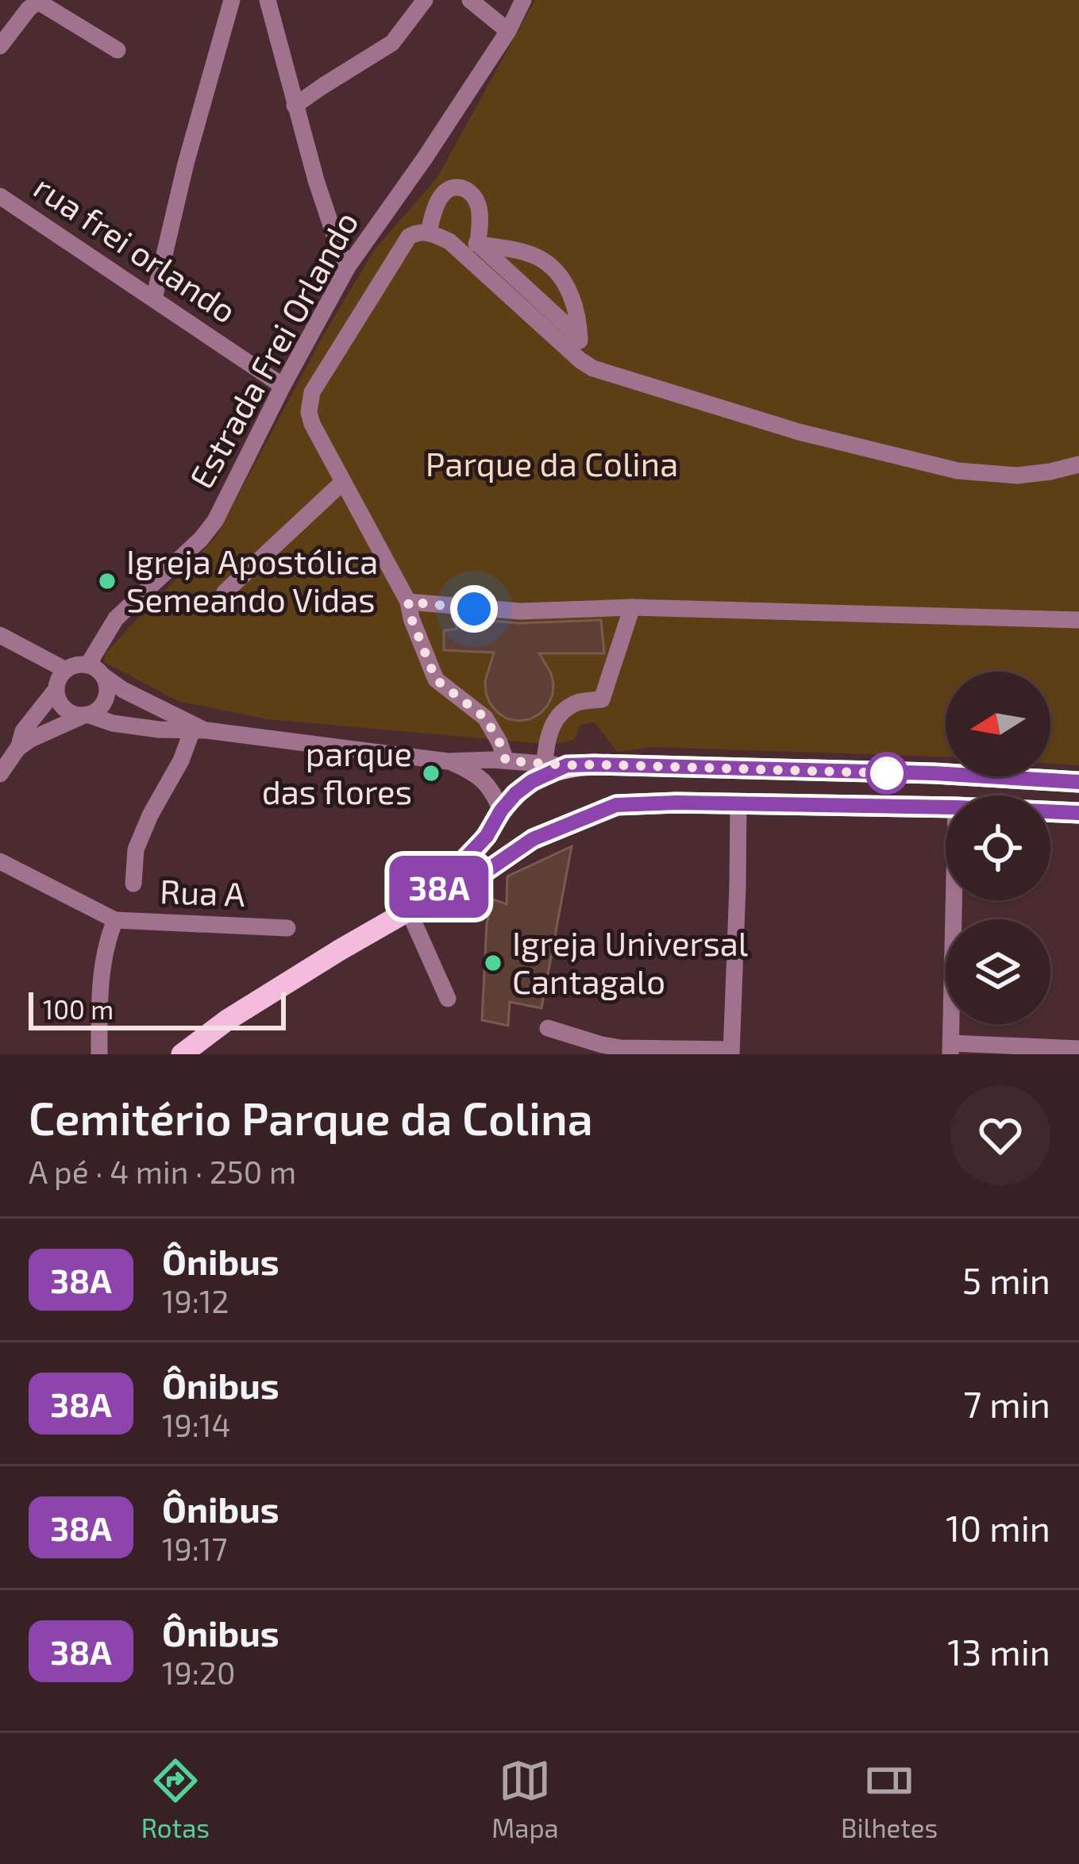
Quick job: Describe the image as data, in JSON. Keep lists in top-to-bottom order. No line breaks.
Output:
{"streets":{"street":["rua frei orlando","Estrada Frei Orlando","Rua A"]},"crossings":[["rua frei orlando","Estrada Frei Orlando"]],"parks":["Parque da Colina"],"places":["Igreja Apostólica Semeando Vidas","parque das flores","Igreja Universal Cantagalo"],"lines":["bus line 38A"],"scale_bar":"100 m","north":"left","page":{"on_map":"38A","scale":"100 m","heading":["Cemitério Parque da Colina","A pé · 4 min · 250 m"],"list":[{"mark":"38A","name":"Ônibus","note":"19:12","value":"5 min"},{"mark":"38A","name":"Ônibus","note":"19:14","value":"7 min"},{"mark":"38A","name":"Ônibus","note":"19:17","value":"10 min"},{"mark":"38A","name":"Ônibus","note":"19:20","value":"13 min"}],"tabs":["Rotas","Mapa","Bilhetes"]}}
